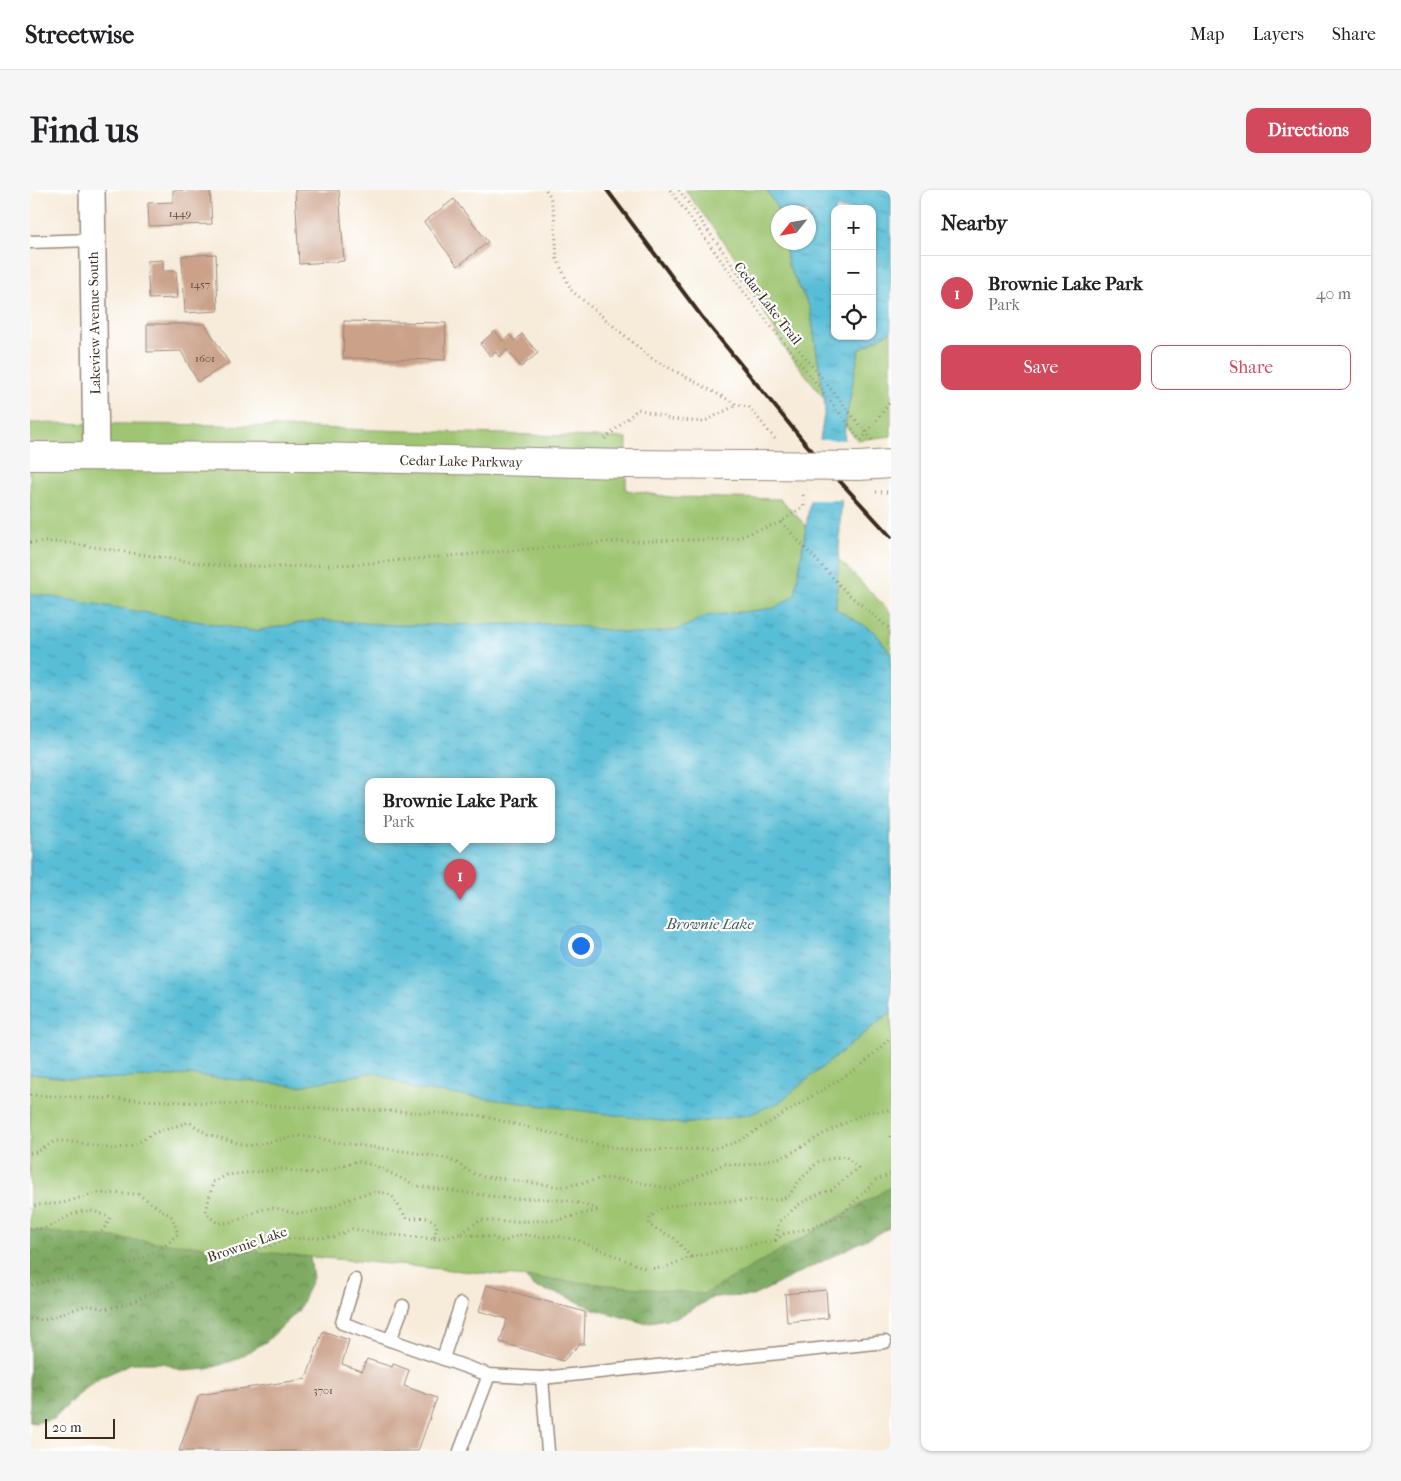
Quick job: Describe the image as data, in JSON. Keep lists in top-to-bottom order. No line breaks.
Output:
{"streets":{"street":["Lakeview Avenue South","Cedar Lake Parkway"],"path":["Cedar Lake Trail","Brownie Lake"]},"crossings":[["Lakeview Avenue South","Cedar Lake Parkway"]],"water":["Brownie Lake"],"house_numbers":["1449","1457","1601","3701"],"scale_bar":"20 m","north":"bottom left","page":{"header":"Streetwise","nav":["Map","Layers","Share"],"buttons":["Directions",["Save","Share"]],"title":"Find us","heading":"Nearby","map_buttons":["+","−"],"list":[{"mark":"1","name":"Brownie Lake Park","note":"Park","value":"40 m"}],"popup":["Brownie Lake Park","Park"],"pins":"1","scale":"20 m"}}
